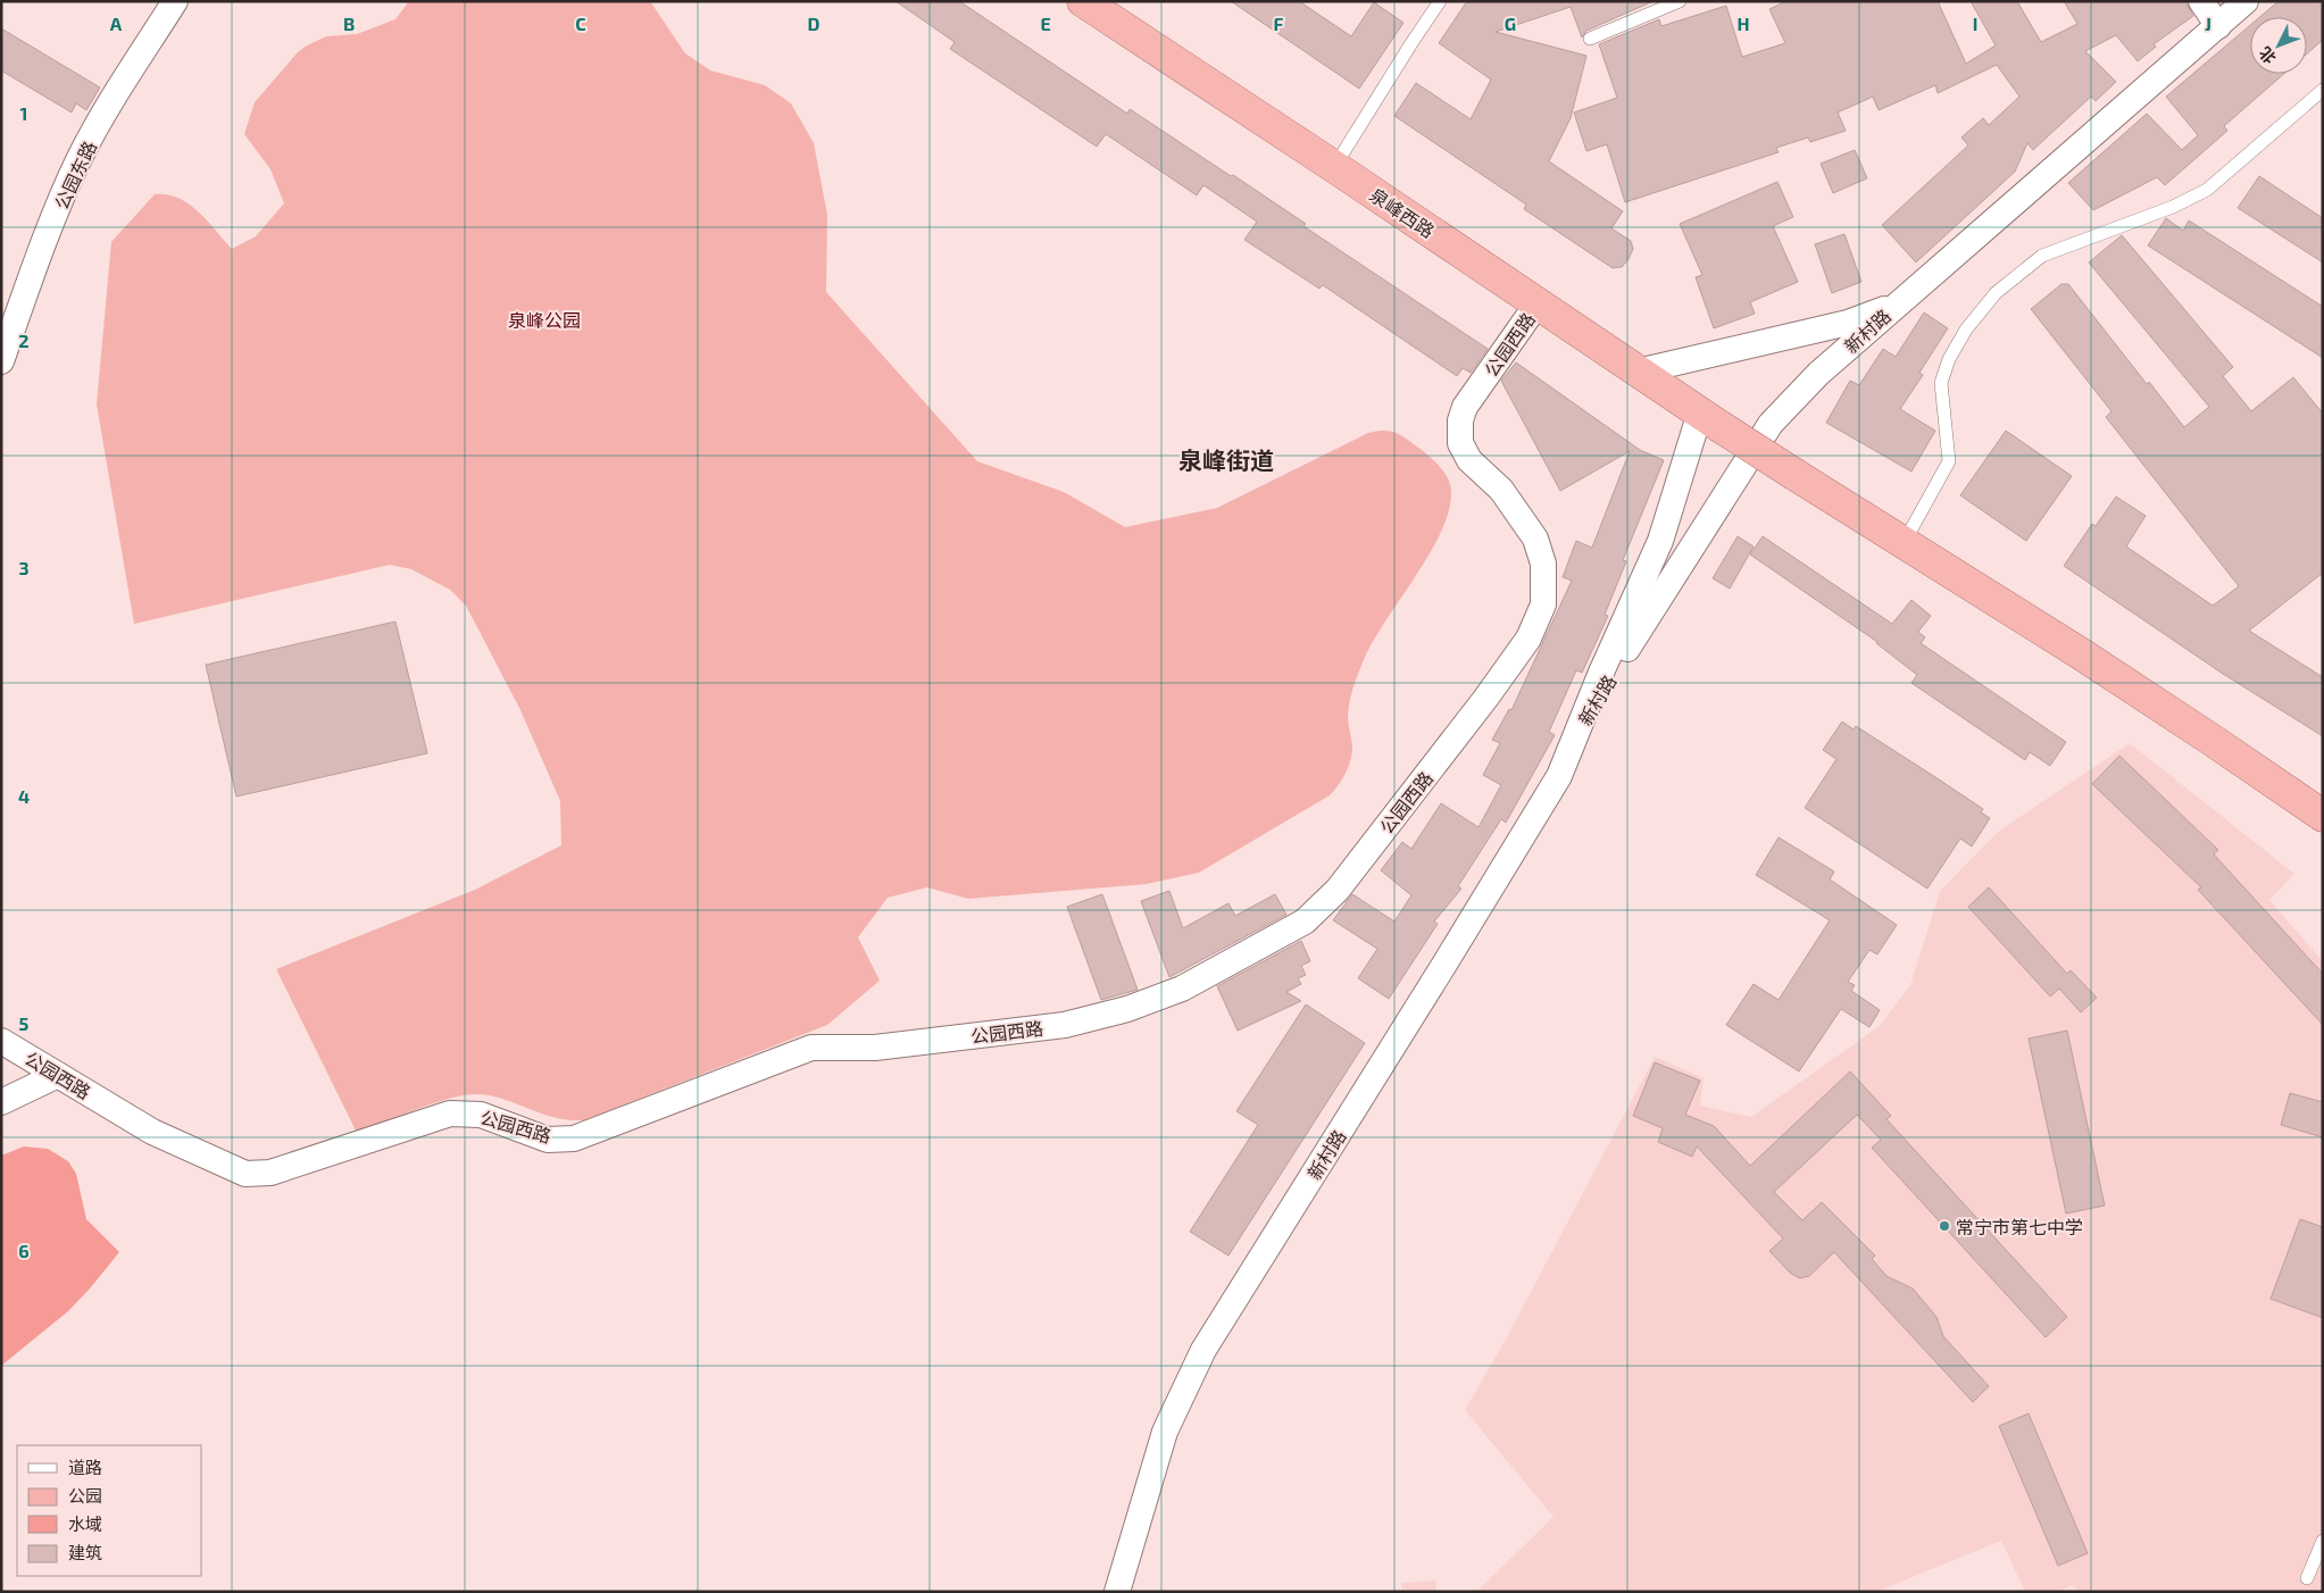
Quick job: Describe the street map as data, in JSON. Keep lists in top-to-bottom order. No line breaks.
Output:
{"streets":{"highway":["泉峰西路"],"street":["公园东路","新村路","公园西路"]},"crossings":[["泉峰西路","新村路"],["泉峰西路","公园西路"]],"districts":["泉峰街道"],"parks":["泉峰公园"],"places":["常宁市第七中学"],"legend":["道路","公园","水域","建筑"],"north":"bottom left","grid":{"columns":["A","B","C","D","E","F","G","H","I","J"],"rows":["1","2","3","4","5","6"]}}
